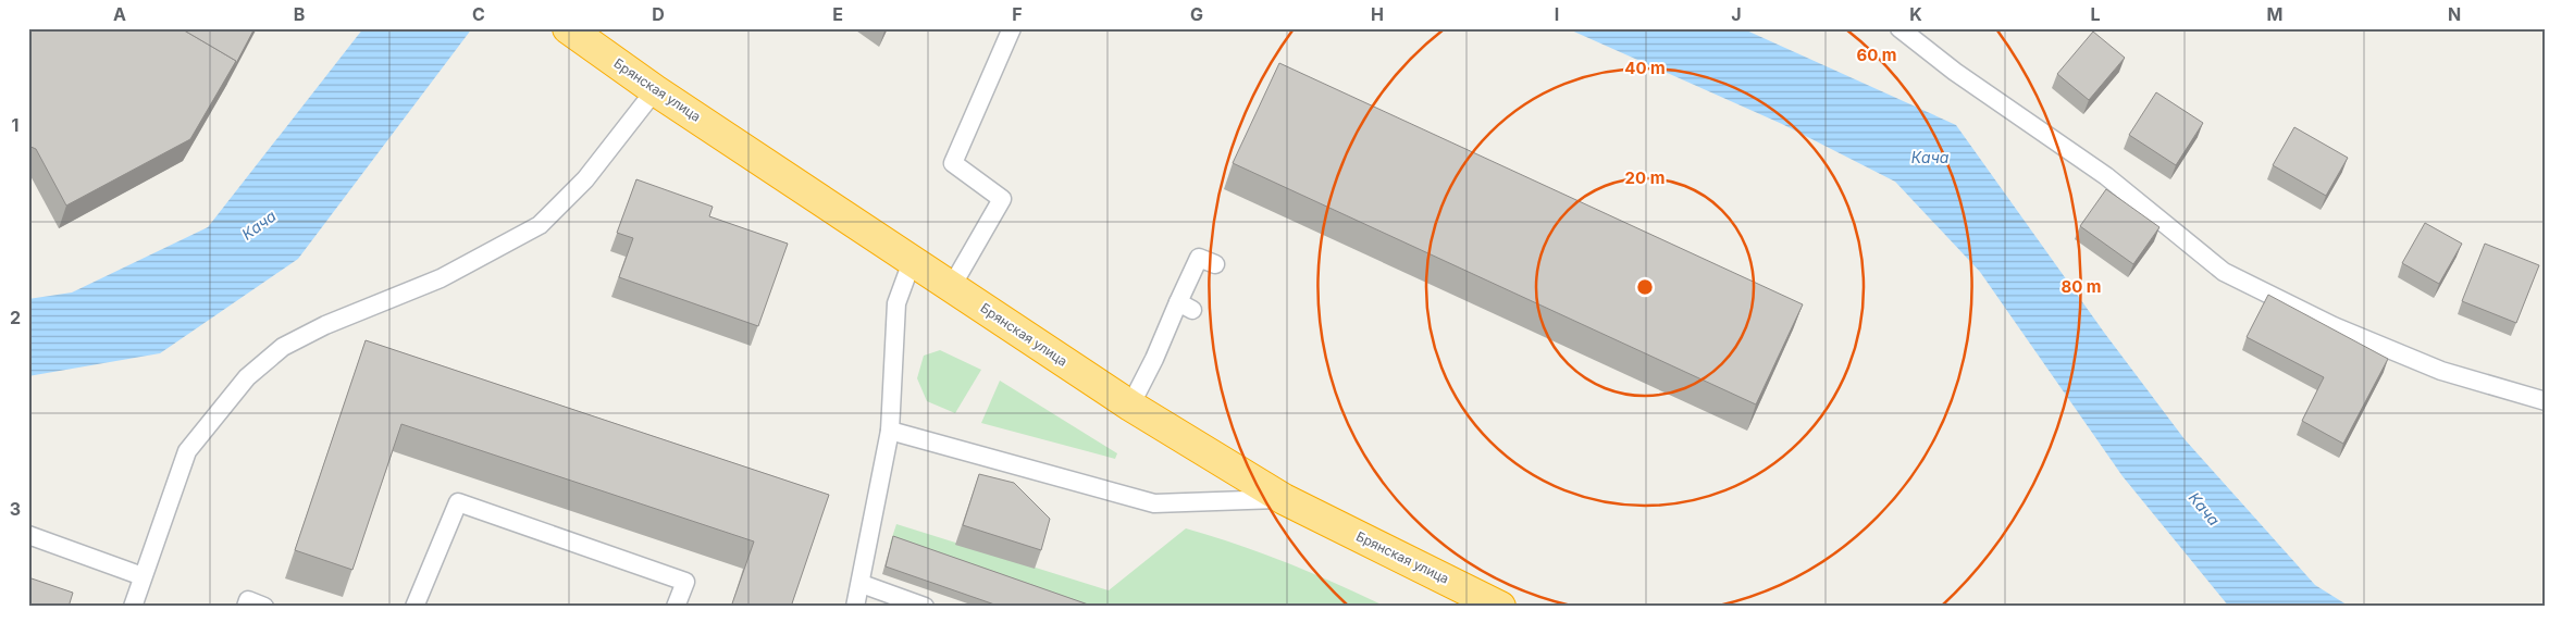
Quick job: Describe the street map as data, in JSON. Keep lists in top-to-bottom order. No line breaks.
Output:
{"streets":{"highway":["Брянская улица"]},"water":["Кача"],"grid":{"columns":["A","B","C","D","E","F","G","H","I","J","K","L","M","N"],"rows":["1","2","3"]},"rings":["60 m","40 m","20 m","80 m"]}
